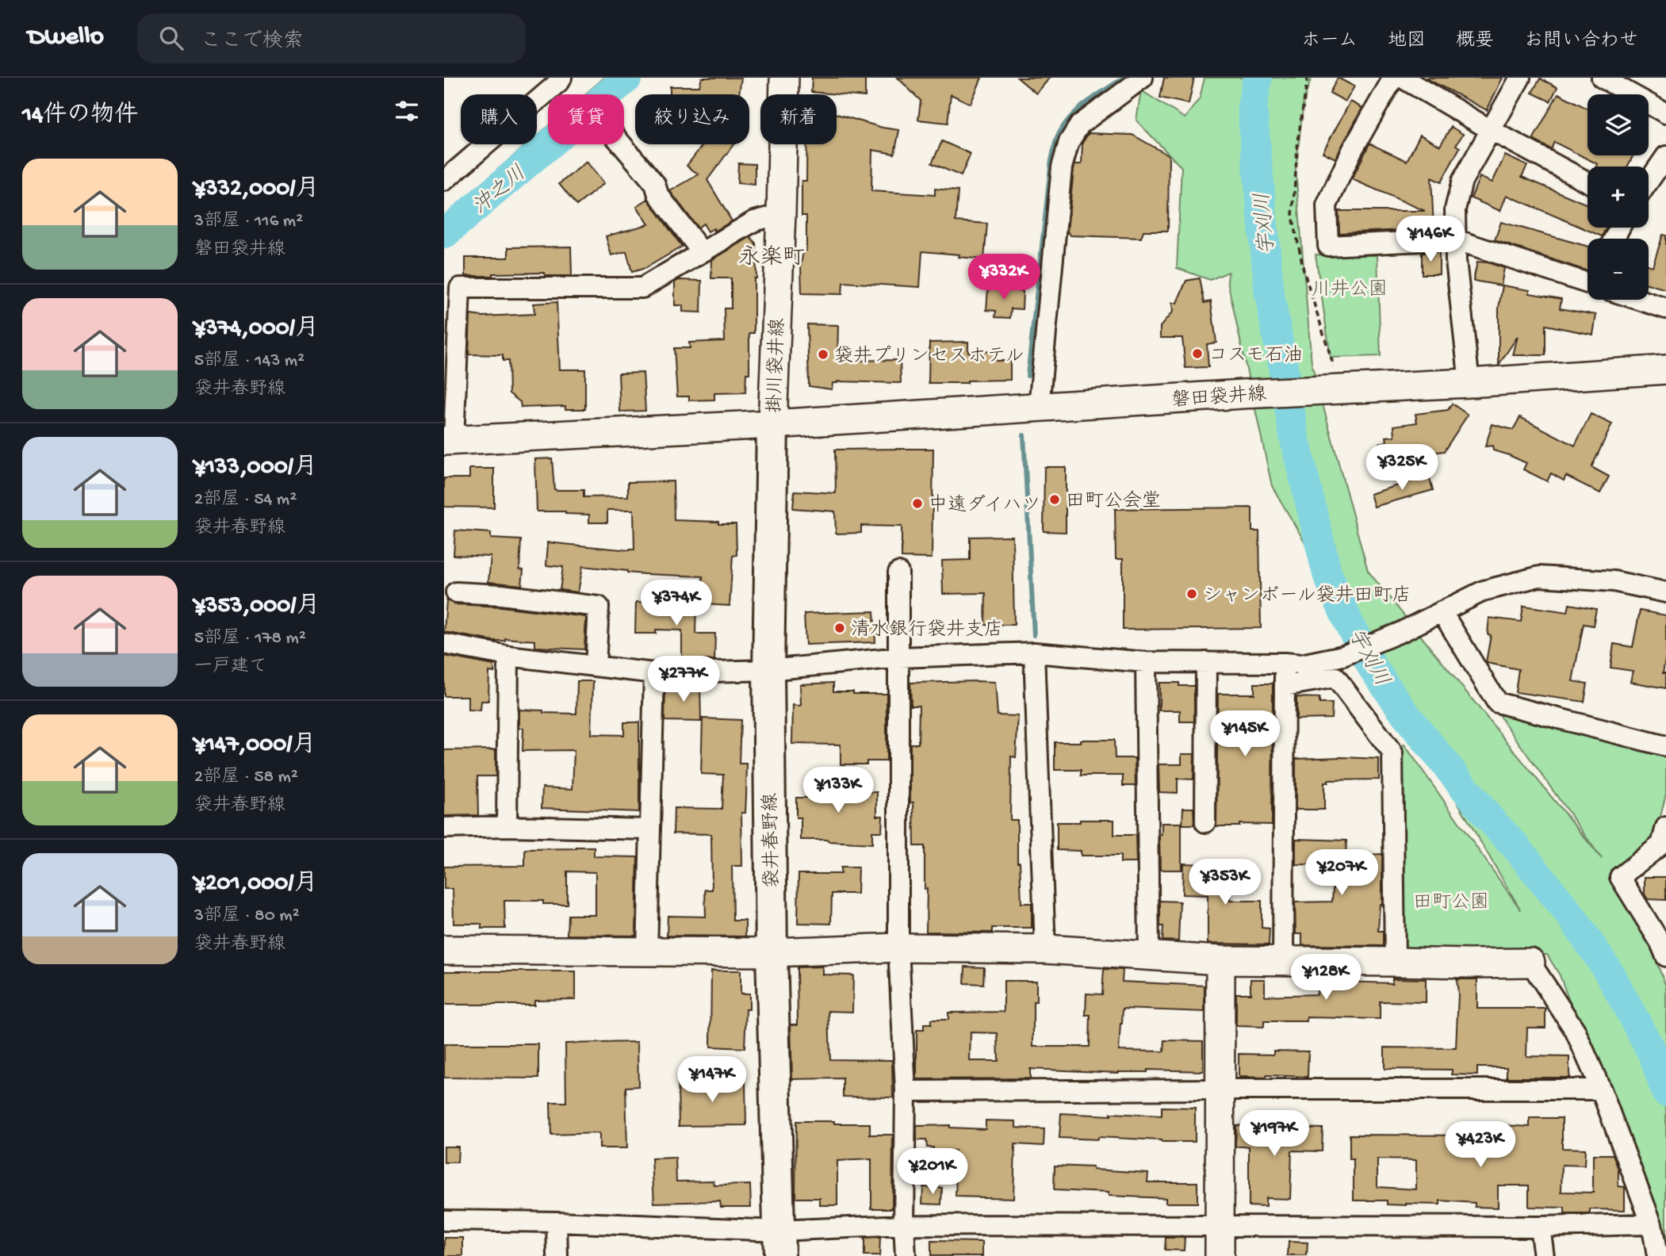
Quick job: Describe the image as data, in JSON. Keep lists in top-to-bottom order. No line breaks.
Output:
{"streets":{"main road":["掛川袋井線","磐田袋井線","袋井春野線"]},"crossings":[["掛川袋井線","磐田袋井線"],["掛川袋井線","袋井春野線"],["磐田袋井線","袋井春野線"]],"districts":["永楽町"],"water":["沖之川","宇刈川"],"parks":["川井公園","田町公園"],"places":["コスモ石油","袋井プリンセスホテル","田町公会堂","中遠ダイハツ","シャンボール袋井田町店","清水銀行袋井支店"],"page":{"header":"Dwello","search":"ここで検索","nav":["ホーム","地図","概要","お問い合わせ"],"heading":"14件の物件","map_buttons":["+","−"],"chip":["購入","賃貸","絞り込み","新着"],"list":[{"name":"¥332,000/月","note":"3部屋 · 116 m² · 磐田袋井線"},{"name":"¥374,000/月","note":"5部屋 · 143 m² · 袋井春野線"},{"name":"¥133,000/月","note":"2部屋 · 54 m² · 袋井春野線"},{"name":"¥353,000/月","note":"5部屋 · 178 m² · 一戸建て"},{"name":"¥147,000/月","note":"2部屋 · 58 m² · 袋井春野線"},{"name":"¥201,000/月","note":"3部屋 · 80 m² · 袋井春野線"}],"price":["¥146K","¥332K","¥325K","¥374K","¥277K","¥145K","¥133K","¥207K","¥353K","¥128K","¥147K","¥197K","¥423K","¥201K"]}}
